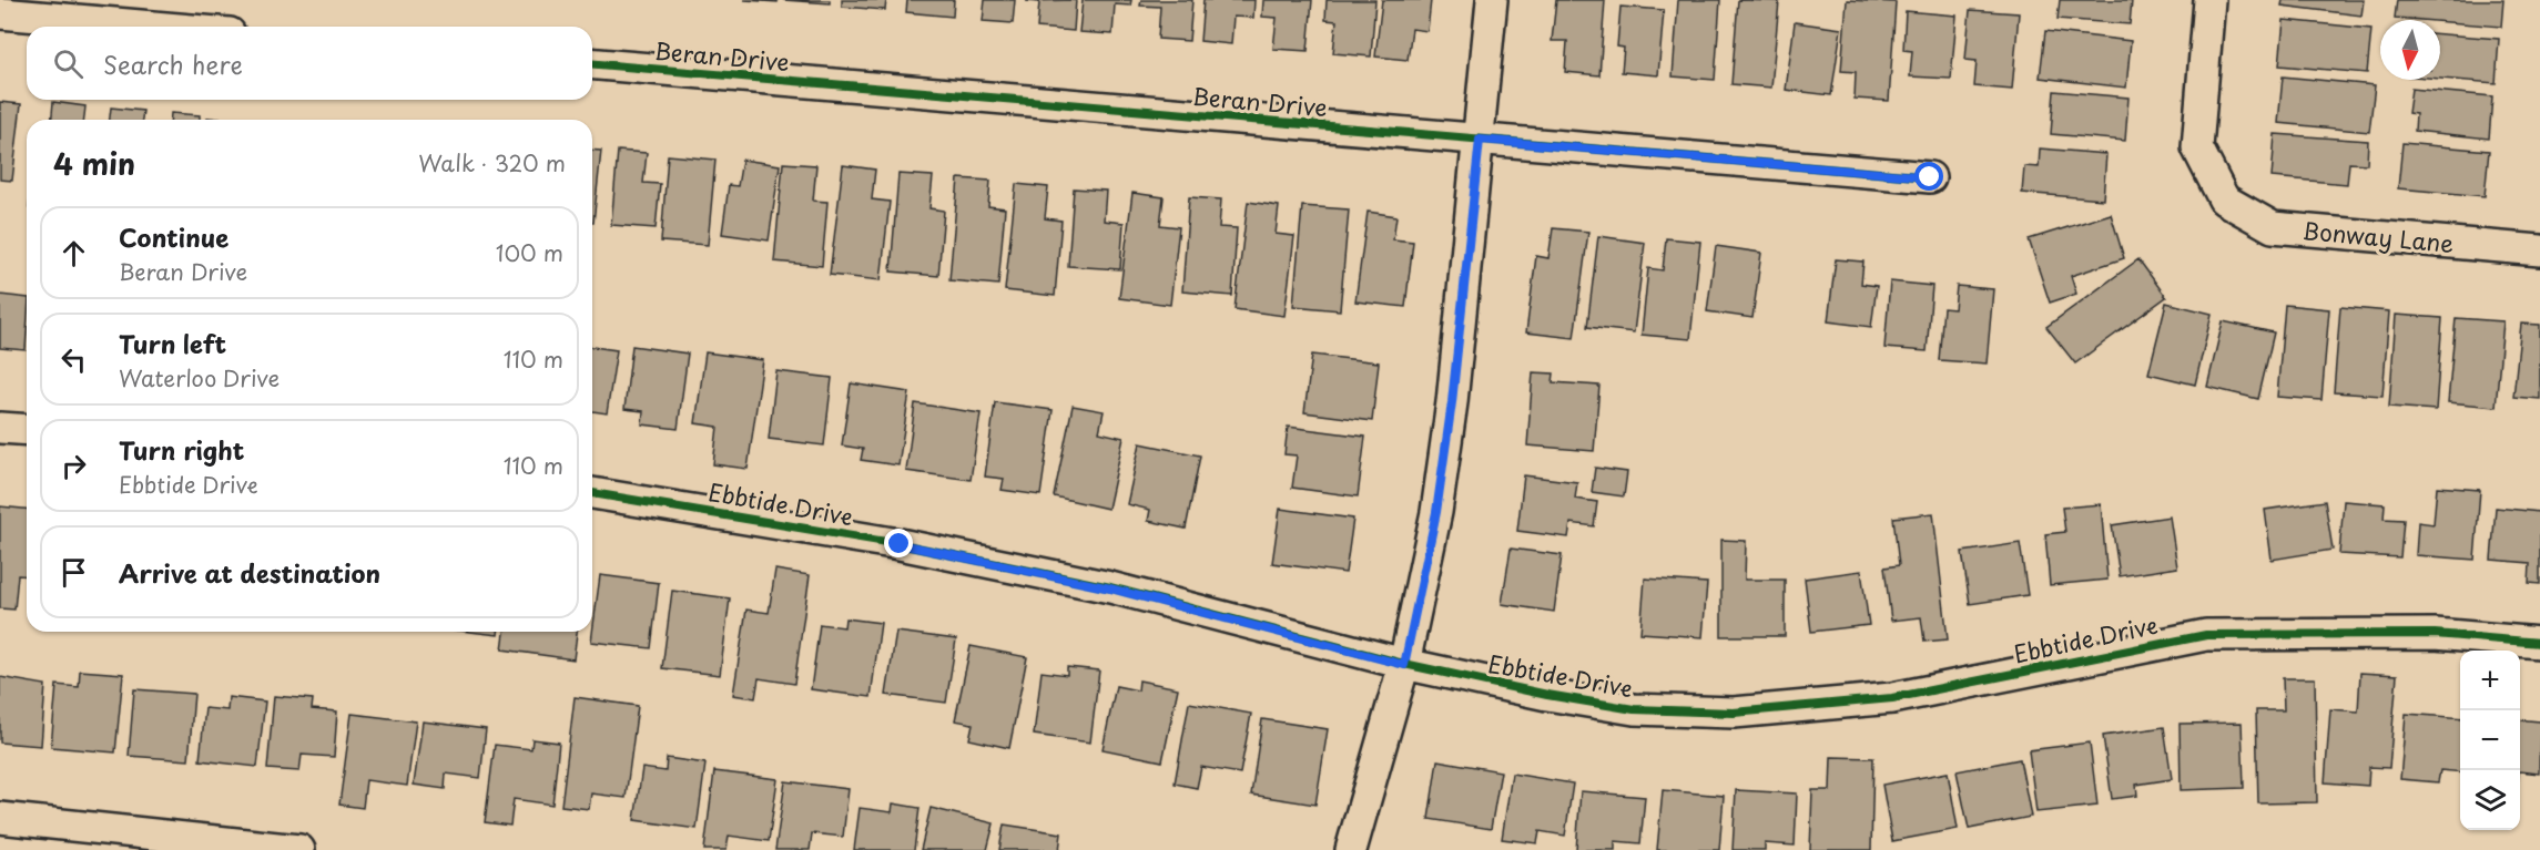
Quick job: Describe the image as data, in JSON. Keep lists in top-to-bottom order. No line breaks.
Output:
{"streets":{"street":["Beran Drive","Bonway Lane","Ebbtide Drive"]},"north":"bottom","page":{"search":"Search here","heading":["4 min","Walk · 320 m"],"list":[["Continue","Beran Drive","100 m"],["Turn left","Waterloo Drive","110 m"],["Turn right","Ebbtide Drive","110 m"],"Arrive at destination"],"map_buttons":["+","−"]}}
